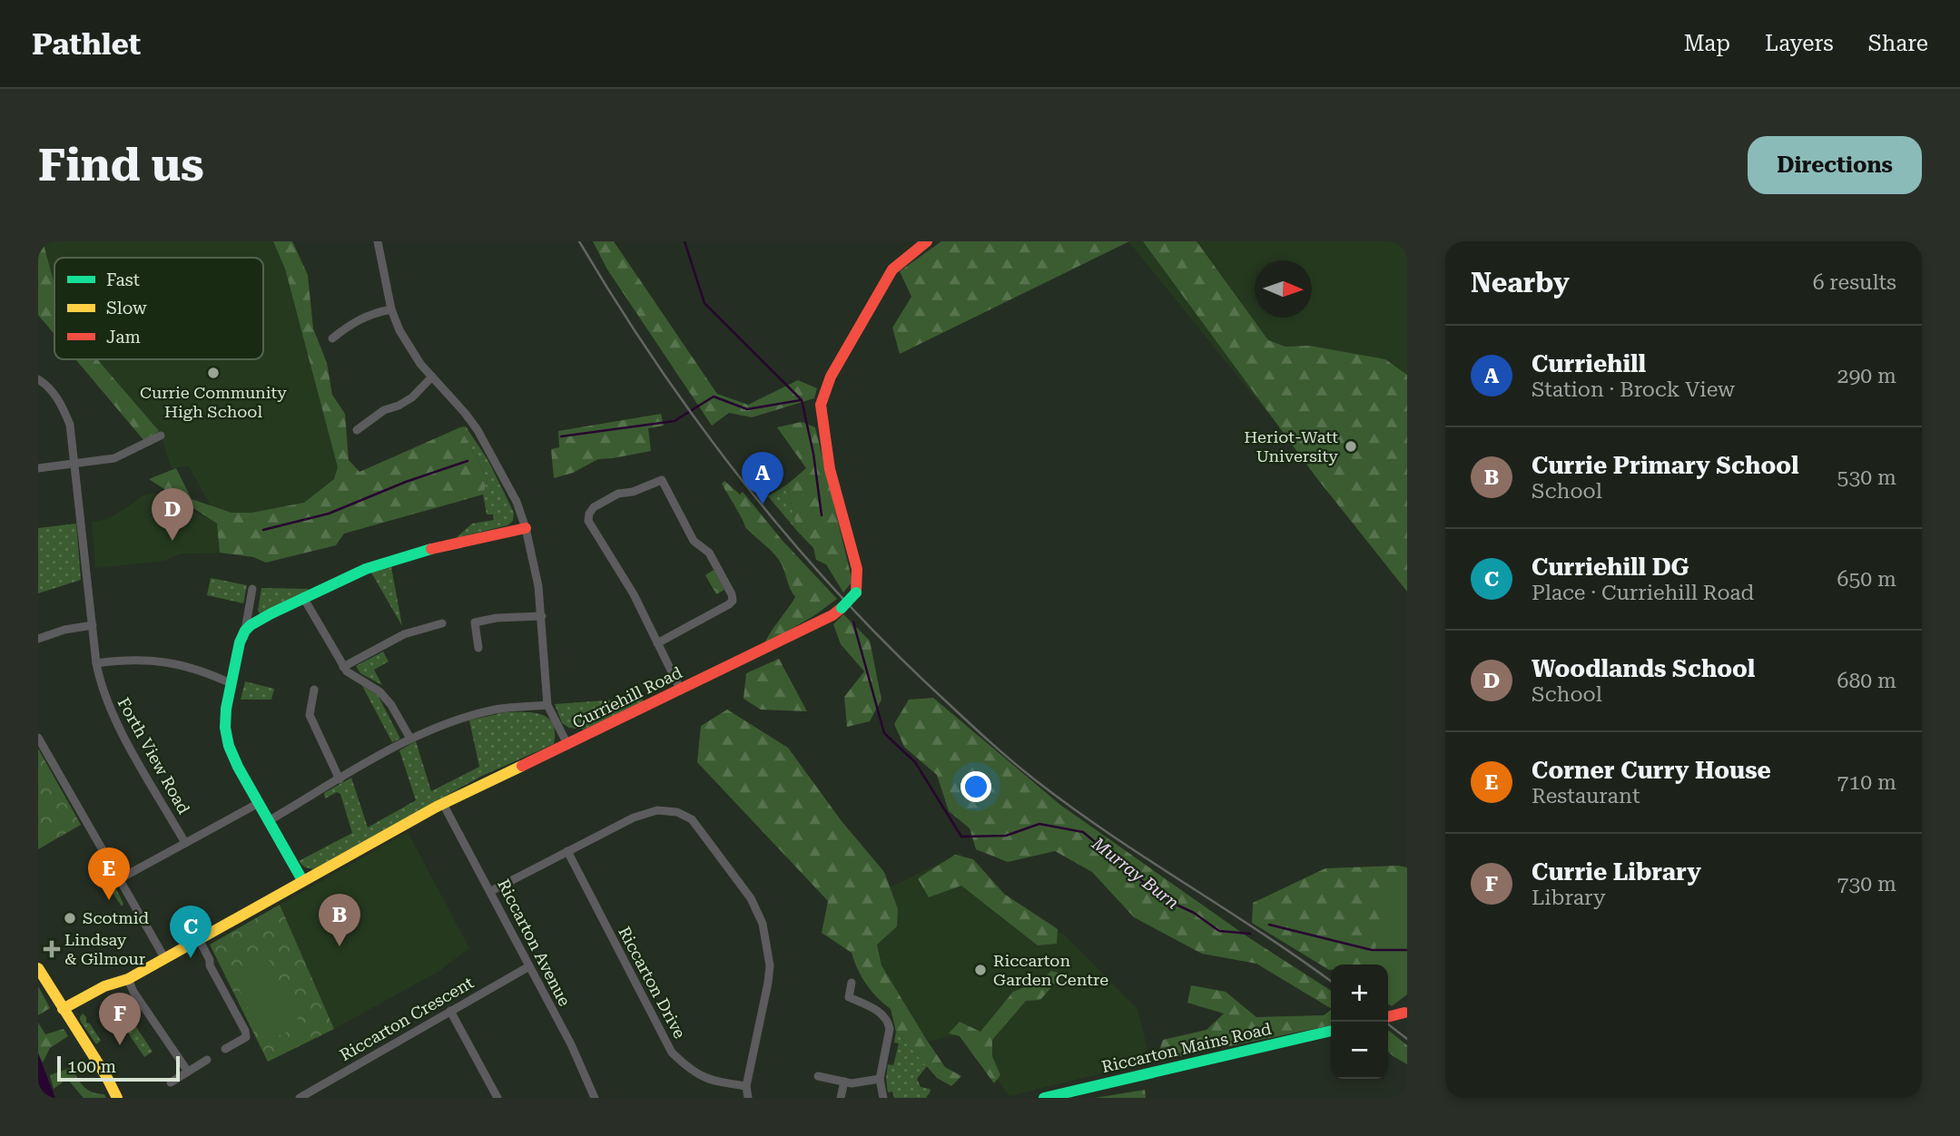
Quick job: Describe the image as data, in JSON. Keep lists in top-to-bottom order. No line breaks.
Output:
{"streets":{"street":["Curriehill Road","Forth View Road","Riccarton Avenue","Riccarton Drive","Riccarton Crescent","Riccarton Mains Road"]},"crossings":[["Curriehill Road","Riccarton Avenue"],["Riccarton Avenue","Riccarton Crescent"]],"water":["Murray Burn"],"places":{"other":["Currie Community High School","Heriot-Watt University","Scotmid","Riccarton Garden Centre"],"health":["Lindsay & Gilmour"]},"legend":["Fast","Slow","Jam"],"scale_bar":"100 m","north":"right","page":{"header":"Pathlet","nav":["Map","Layers","Share"],"buttons":"Directions","title":"Find us","heading":["Nearby","6 results"],"list":[{"mark":"A","name":"Curriehill","note":"Station · Brock View","value":"290 m"},{"mark":"B","name":"Currie Primary School","note":"School","value":"530 m"},{"mark":"C","name":"Curriehill DG","note":"Place · Curriehill Road","value":"650 m"},{"mark":"D","name":"Woodlands School","note":"School","value":"680 m"},{"mark":"E","name":"Corner Curry House","note":"Restaurant","value":"710 m"},{"mark":"F","name":"Currie Library","note":"Library","value":"730 m"}],"pins":["A","D","E","B","C","F"],"map_buttons":["+","−"],"scale":"100 m"}}
